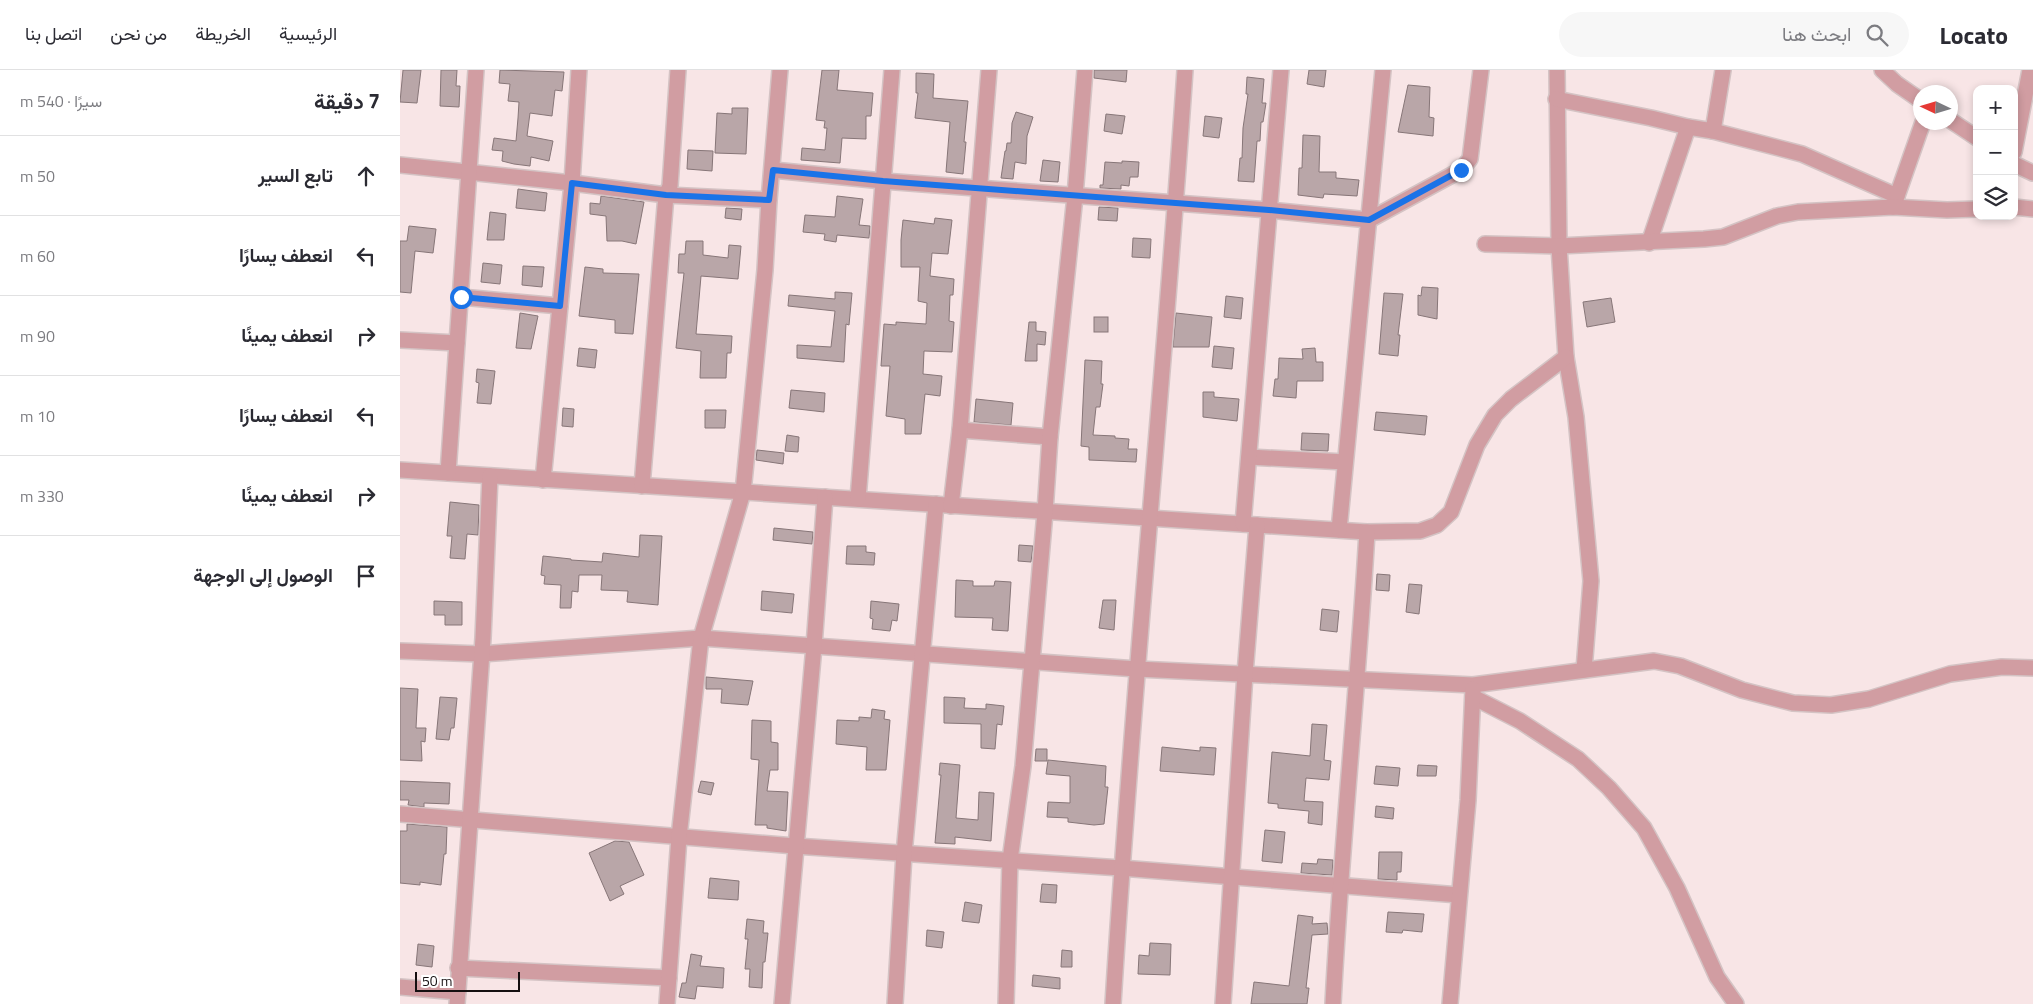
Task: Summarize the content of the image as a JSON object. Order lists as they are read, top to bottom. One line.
{"scale_bar":"50 m","north":"left","page":{"header":"Locato","search":"ابحث هنا","nav":["الرئيسية","الخريطة","من نحن","اتصل بنا"],"heading":["7 دقيقة","سيرًا · 540 m"],"map_buttons":["+","−"],"list":[["تابع السير","50 m"],["انعطف يسارًا","60 m"],["انعطف يمينًا","90 m"],["انعطف يسارًا","10 m"],["انعطف يمينًا","330 m"],"الوصول إلى الوجهة"],"scale":"50 m"}}
